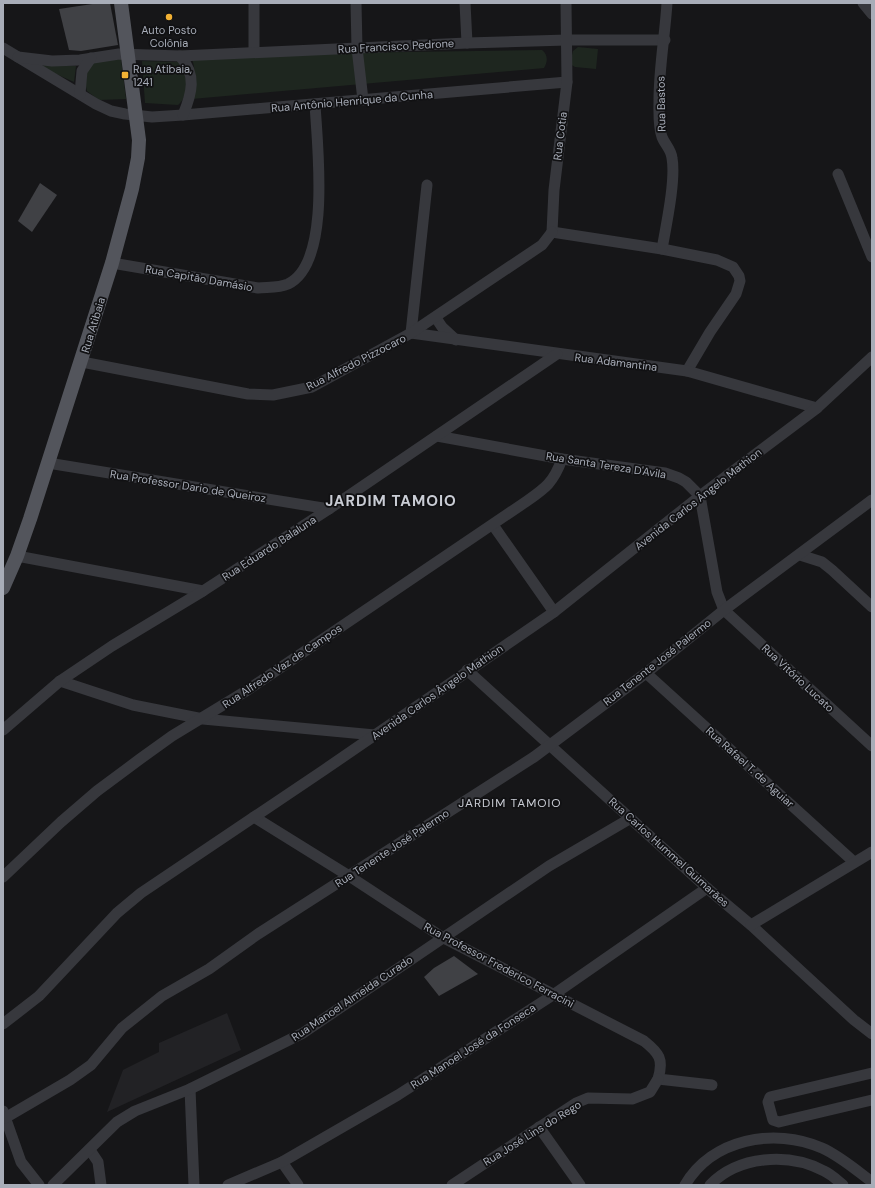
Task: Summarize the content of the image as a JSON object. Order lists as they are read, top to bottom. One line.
{"streets":{"main road":["Rua Atibaia"],"street":["Rua Francisco Pedrone","Rua Antônio Henrique da Cunha","Rua Bastos","Rua Cotia","Rua Capitão Damásio","Rua Alfredo Pizzocaro","Rua Adamantina","Rua Santa Tereza D'Avila","Rua Professor Dario de Queiroz","Avenida Carlos Ângelo Mathion","Rua Eduardo Balaluna","Rua Tenente José Palermo","Rua Alfredo Vaz de Campos","Rua Vitório Lucato","Rua Rafael T. de Aguiar","Rua Carlos Hummel Guimarães","Rua Professor Frederico Ferracini","Rua Manoel Almeida Curado","Rua Manoel José da Fonseca","Rua José Lins do Rego"]},"crossings":[["Rua Francisco Pedrone","Rua Antônio Henrique da Cunha"],["Rua Francisco Pedrone","Rua Bastos"],["Rua Francisco Pedrone","Rua Cotia"],["Rua Francisco Pedrone","Rua Atibaia"],["Rua Antônio Henrique da Cunha","Rua Cotia"],["Rua Antônio Henrique da Cunha","Rua Capitão Damásio"],["Rua Antônio Henrique da Cunha","Rua Atibaia"],["Rua Cotia","Rua Alfredo Pizzocaro"],["Rua Capitão Damásio","Rua Atibaia"],["Rua Atibaia","Rua Alfredo Pizzocaro"],["Rua Atibaia","Rua Professor Dario de Queiroz"],["Rua Alfredo Pizzocaro","Rua Adamantina"],["Rua Adamantina","Avenida Carlos Ângelo Mathion"],["Rua Adamantina","Rua Eduardo Balaluna"],["Rua Santa Tereza D'Avila","Avenida Carlos Ângelo Mathion"],["Rua Santa Tereza D'Avila","Rua Eduardo Balaluna"],["Rua Santa Tereza D'Avila","Rua Alfredo Vaz de Campos"],["Rua Professor Dario de Queiroz","Rua Eduardo Balaluna"],["Avenida Carlos Ângelo Mathion","Rua Carlos Hummel Guimarães"],["Avenida Carlos Ângelo Mathion","Rua Professor Frederico Ferracini"],["Rua Tenente José Palermo","Rua Vitório Lucato"],["Rua Tenente José Palermo","Rua Rafael T. de Aguiar"],["Rua Tenente José Palermo","Rua Carlos Hummel Guimarães"],["Rua Tenente José Palermo","Rua Professor Frederico Ferracini"],["Rua Carlos Hummel Guimarães","Rua Manoel Almeida Curado"],["Rua Carlos Hummel Guimarães","Rua Manoel José da Fonseca"],["Rua Professor Frederico Ferracini","Rua Manoel Almeida Curado"],["Rua Professor Frederico Ferracini","Rua Manoel José da Fonseca"],["Rua Professor Frederico Ferracini","Rua José Lins do Rego"]],"districts":["JARDIM TAMOIO","JARDIM TAMOIO"],"places":{"other":["Auto Posto Colônia"],"transit":["Rua Atibaia, 1241"]}}
